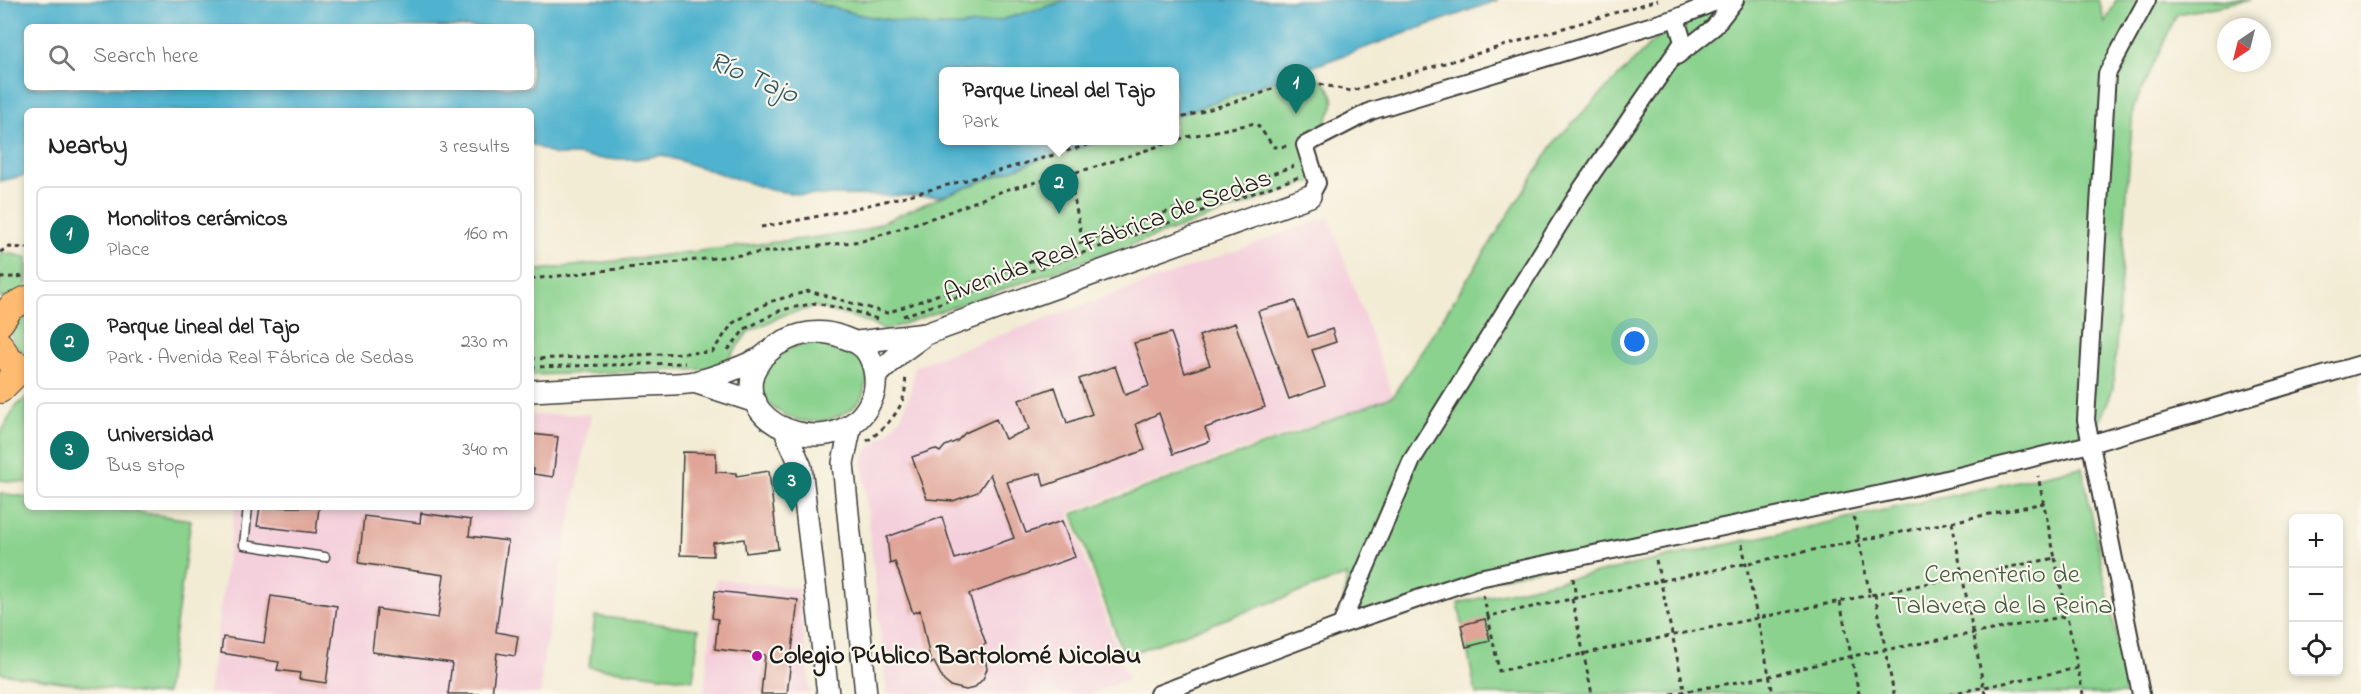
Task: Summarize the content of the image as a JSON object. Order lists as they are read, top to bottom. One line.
{"streets":{"street":["Avenida Real Fábrica de Sedas"]},"water":["Río Tajo"],"parks":["Cementerio de Talavera de la Reina"],"places":["Colegio Público Bartolomé Nicolau"],"north":"bottom left","page":{"search":"Search here","pins":["1","2","3"],"popup":["Parque Lineal del Tajo","Park"],"heading":["Nearby","3 results"],"list":[{"mark":"1","name":"Monolitos cerámicos","note":"Place","value":"160 m"},{"mark":"2","name":"Parque Lineal del Tajo","note":"Park · Avenida Real Fábrica de Sedas","value":"230 m"},{"mark":"3","name":"Universidad","note":"Bus stop","value":"340 m"}],"map_buttons":["+","−"]}}
